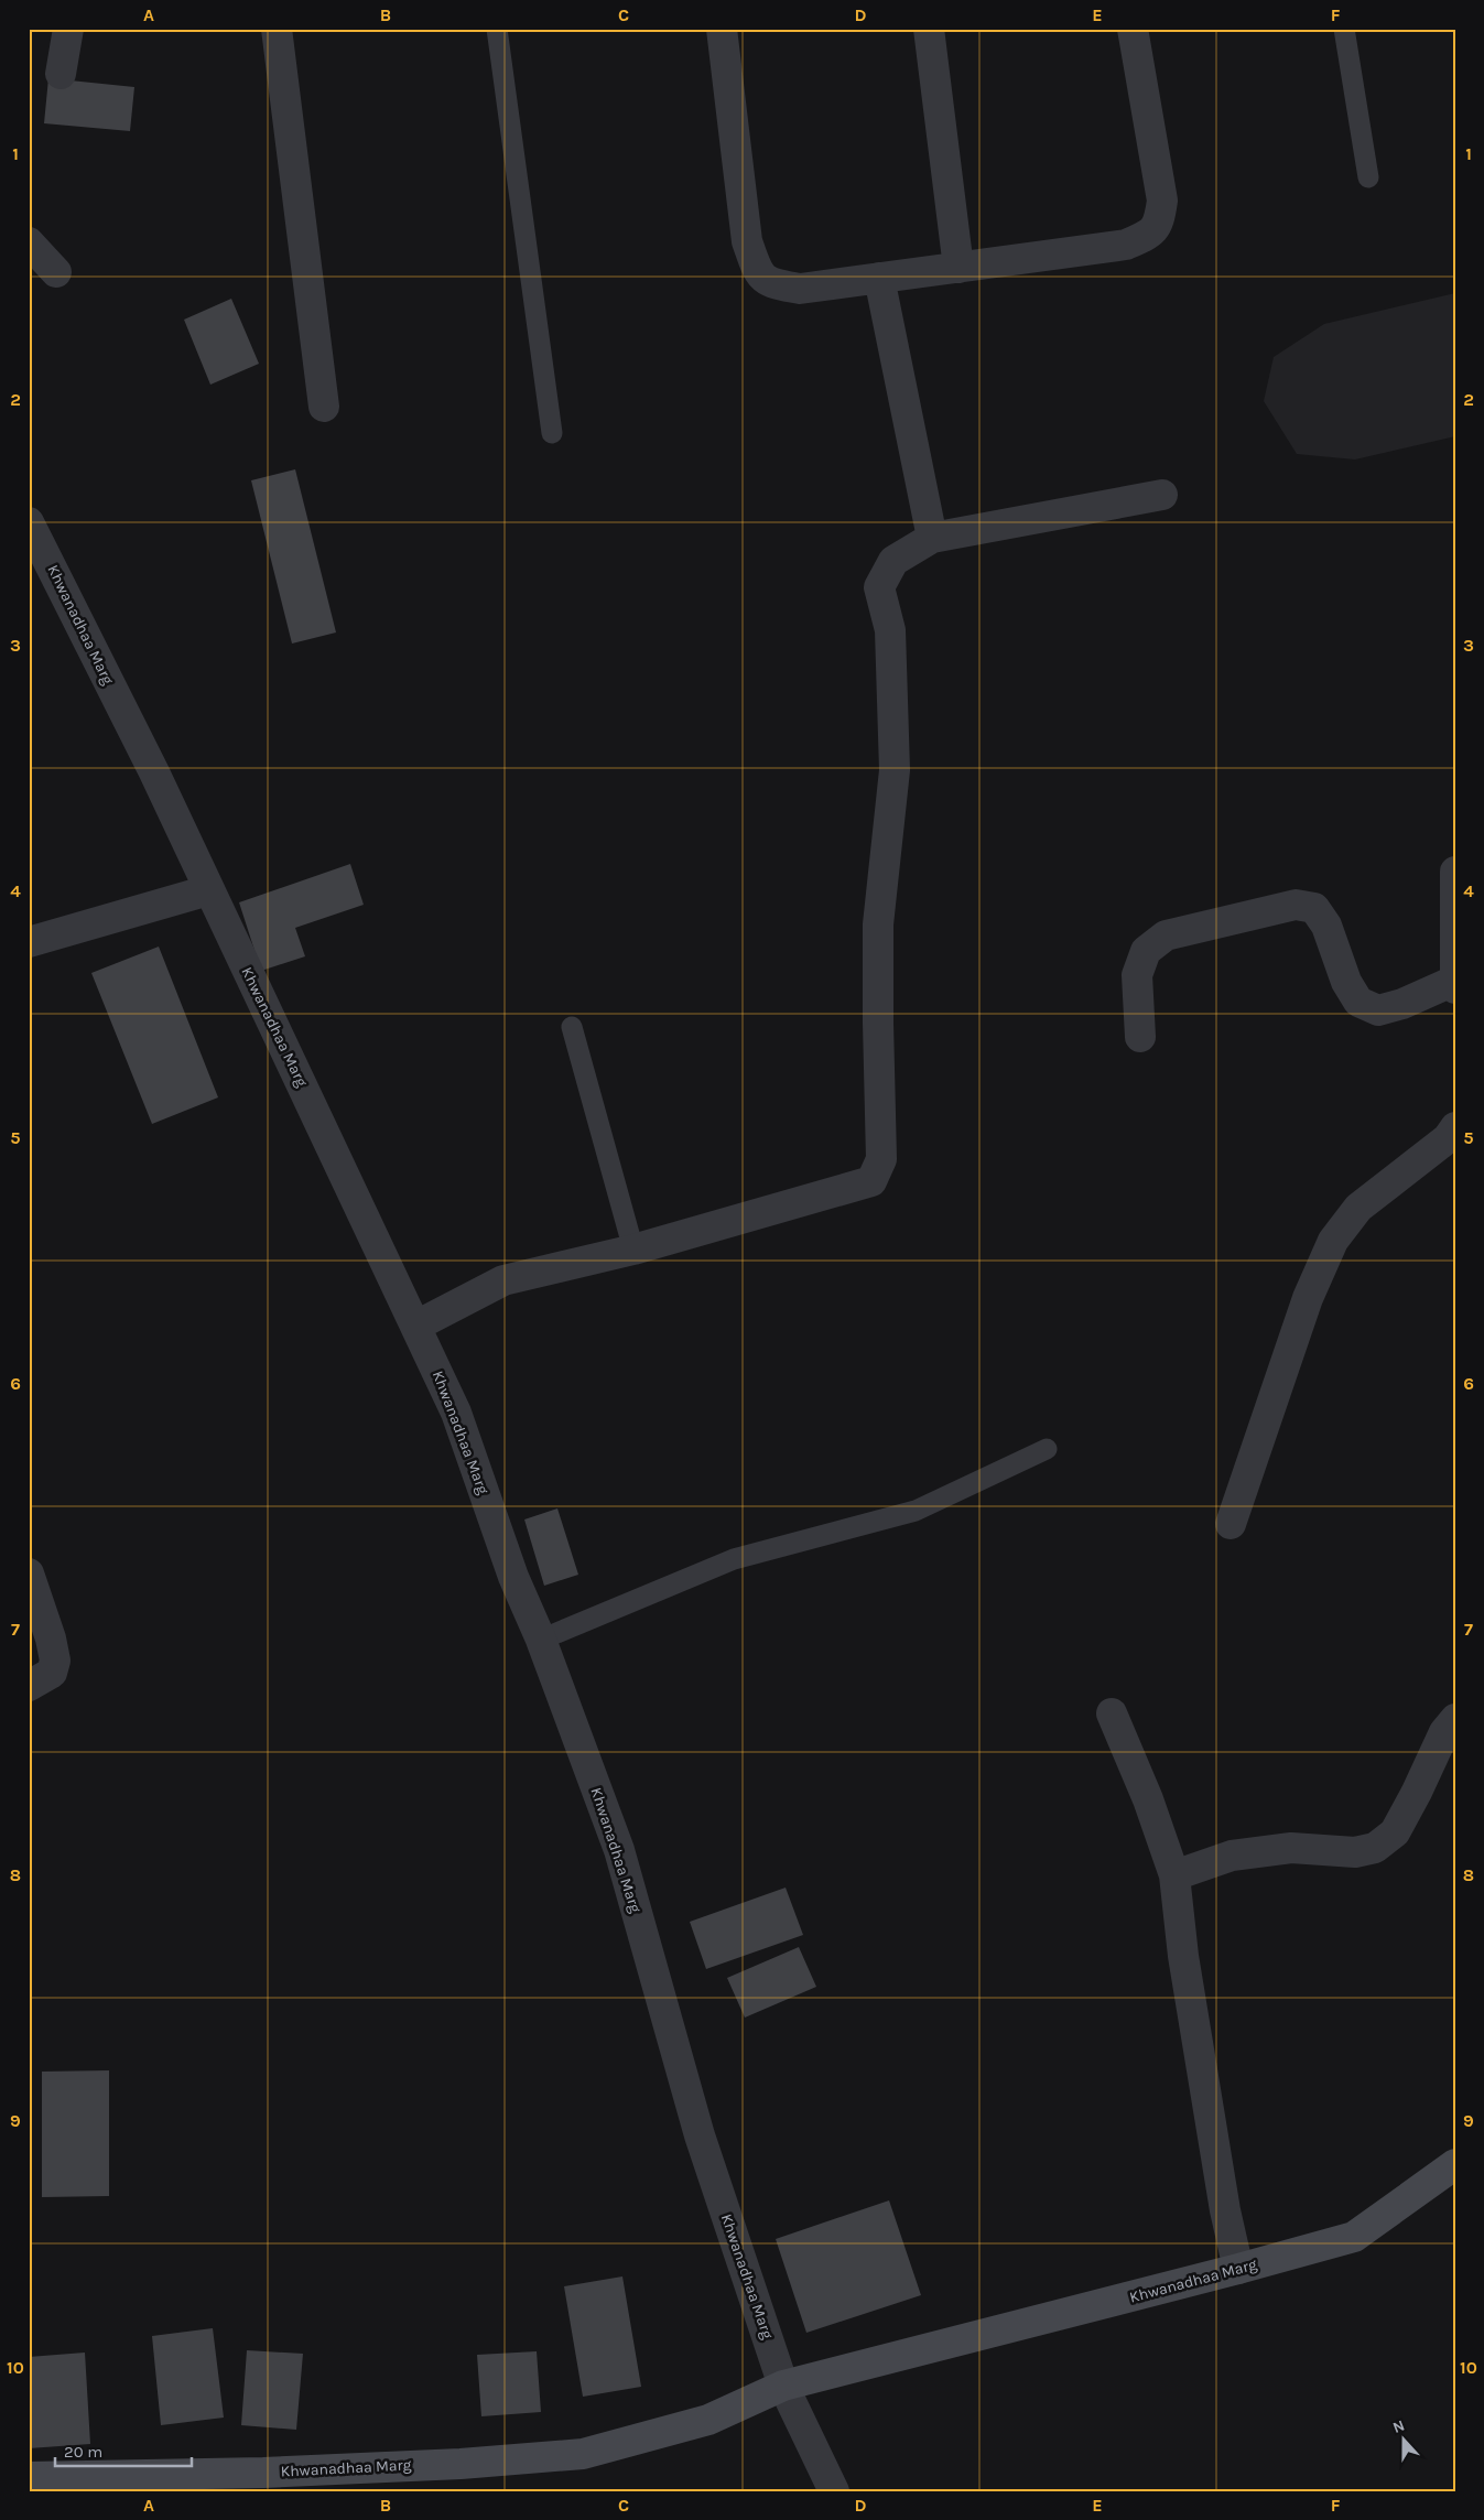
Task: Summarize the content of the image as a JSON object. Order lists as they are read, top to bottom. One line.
{"streets":{"street":["Khwanadhaa Marg"]},"scale_bar":"20 m","north":"top","grid":{"columns":["A","B","C","D","E","F"],"rows":["1","2","3","4","5","6","7","8","9","10"]}}
